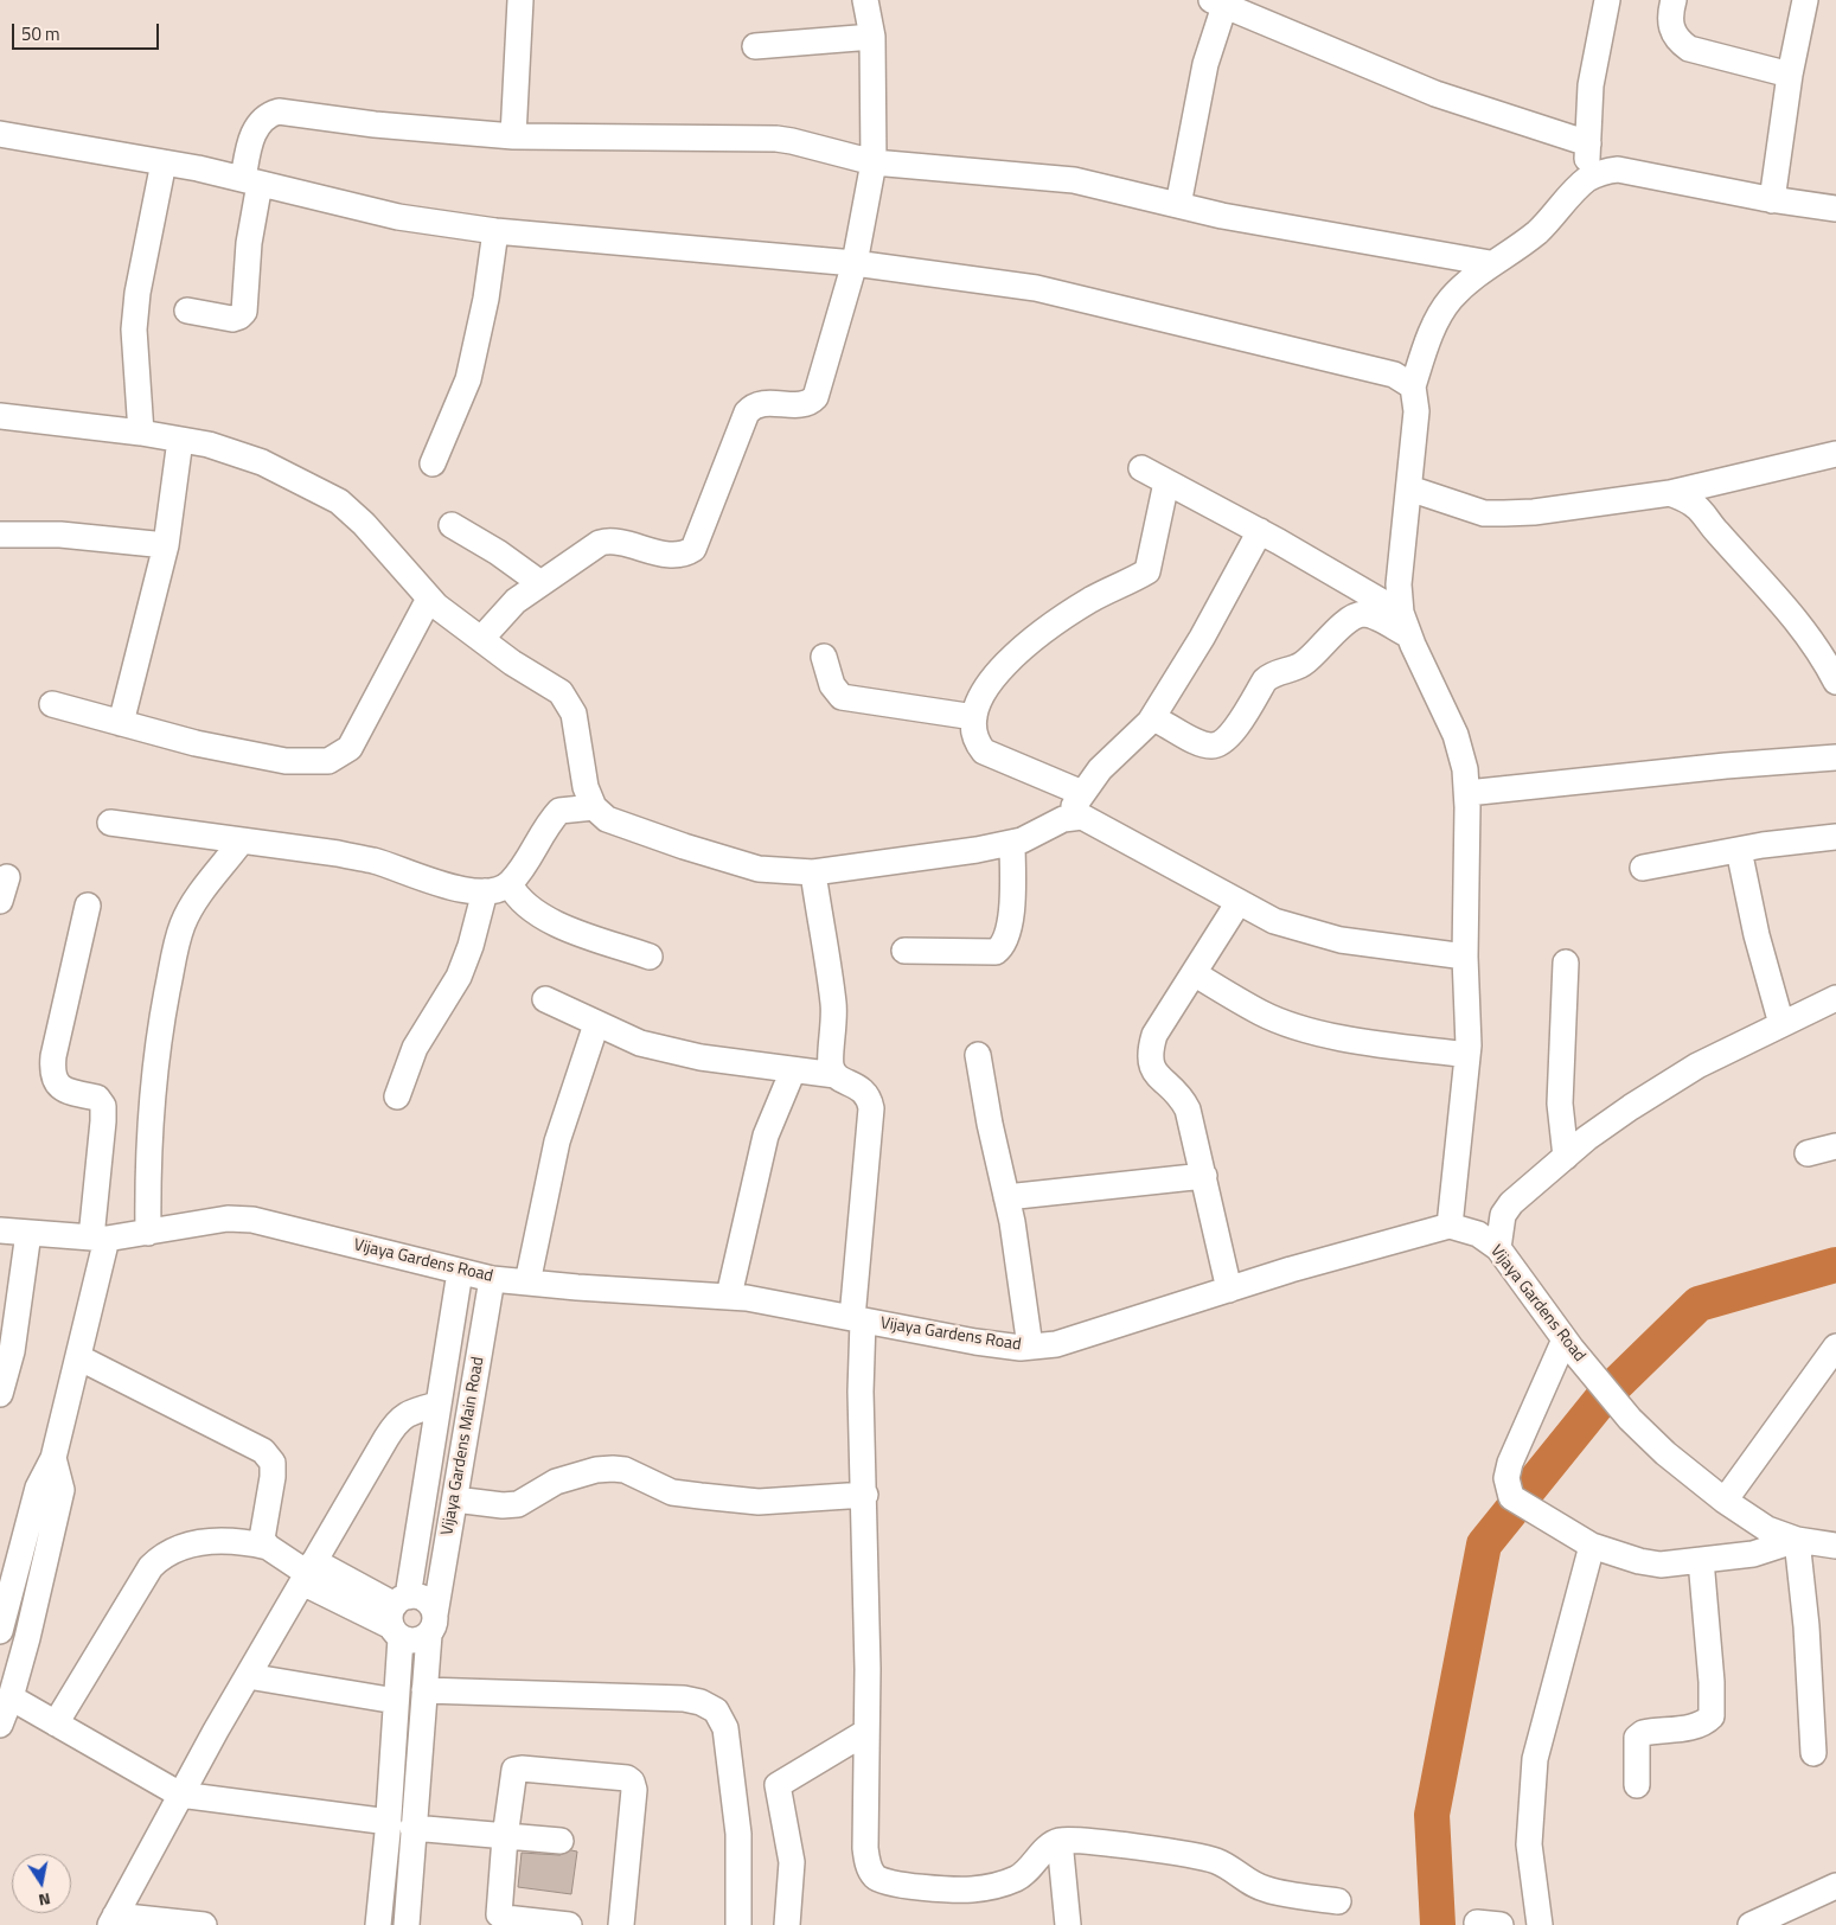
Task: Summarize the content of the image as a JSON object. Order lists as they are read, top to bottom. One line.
{"streets":{"street":["Vijaya Gardens Road","Vijaya Gardens Main Road"]},"crossings":[["Vijaya Gardens Road","Vijaya Gardens Main Road"]],"scale_bar":"50 m","north":"bottom"}
